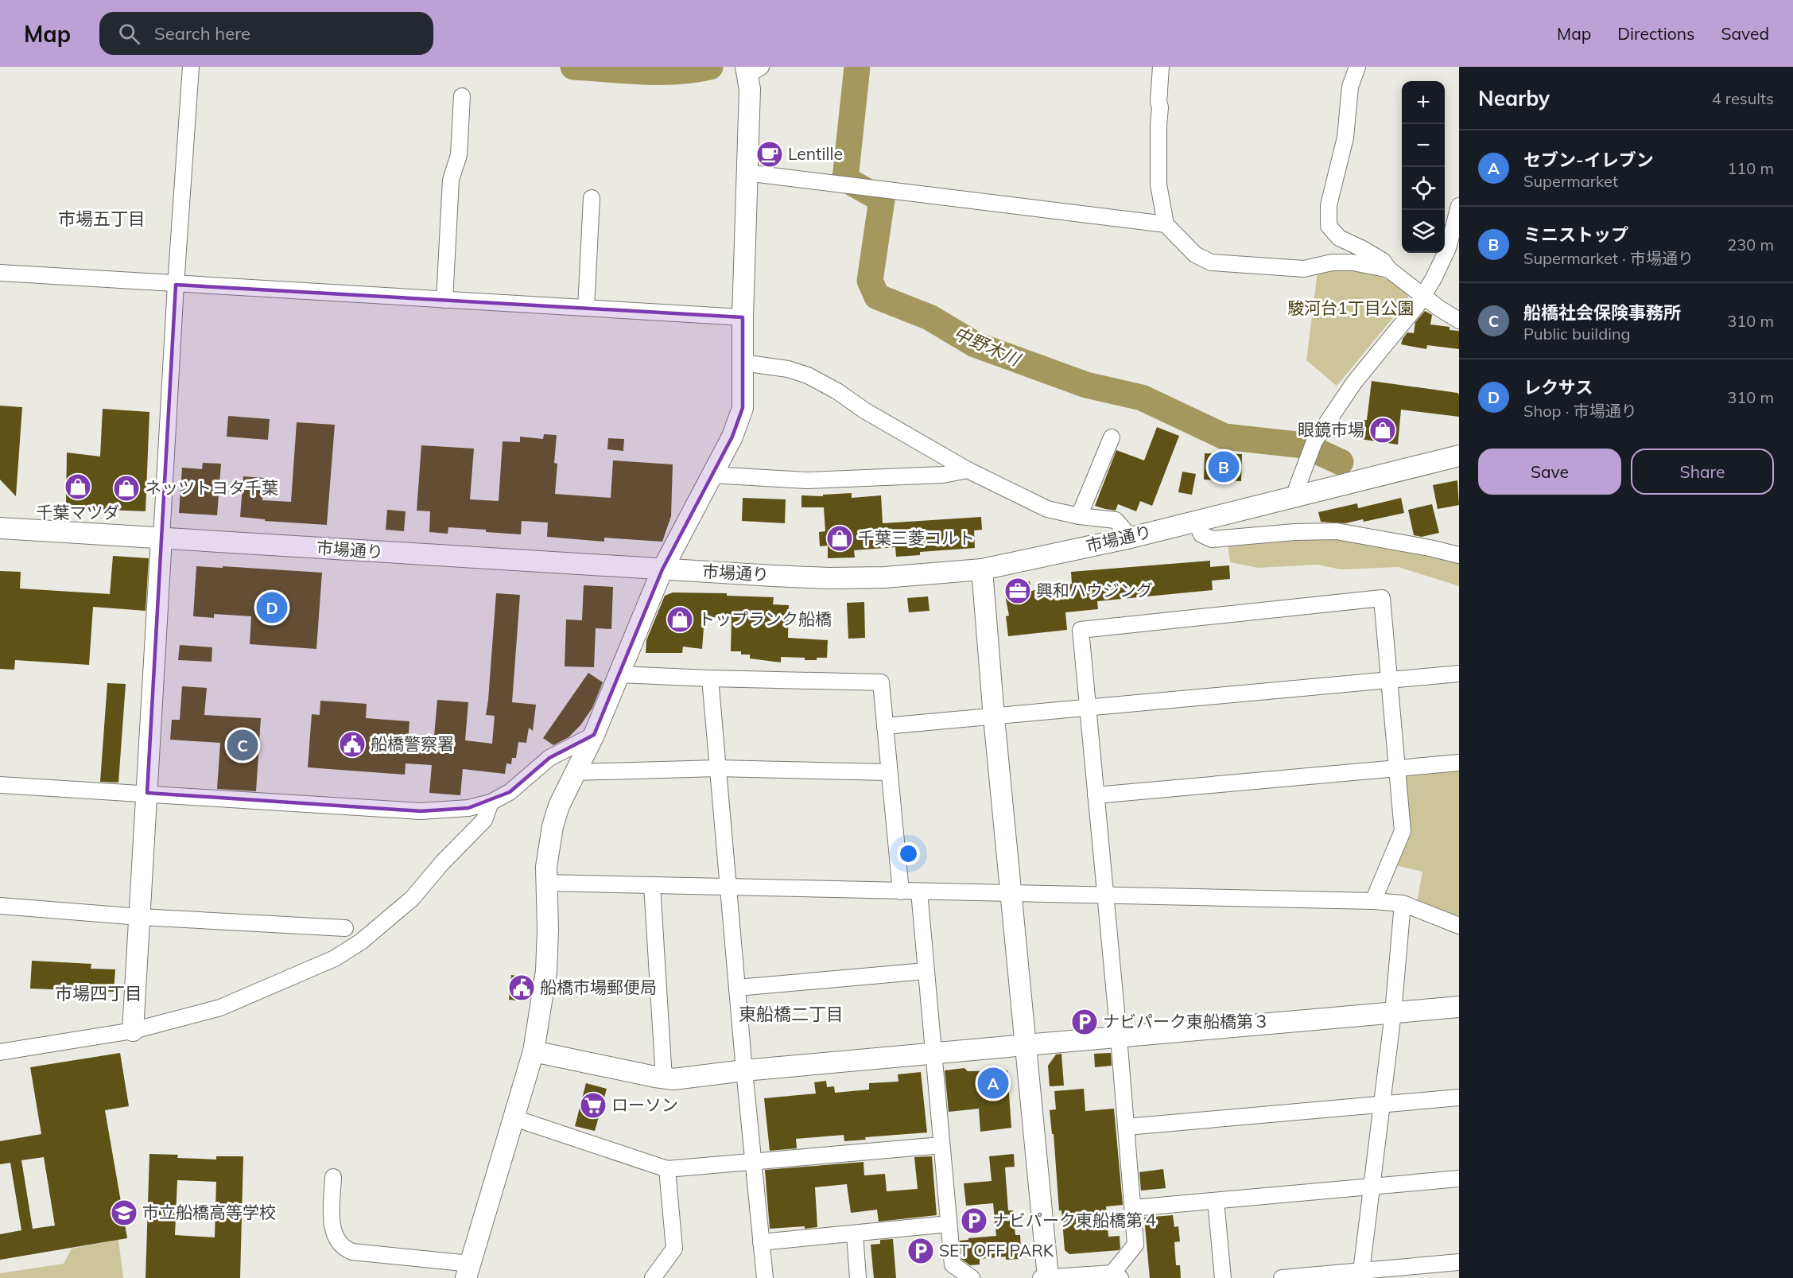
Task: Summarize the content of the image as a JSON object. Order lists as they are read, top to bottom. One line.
{"streets":{"street":["市場通り"]},"districts":["市場五丁目","市場四丁目","東船橋二丁目"],"water":["中野木川"],"parks":["駿河台1丁目公園"],"places":{"cafe":["Lentille"],"shop":["眼鏡市場","千葉マツダ","ネッツトヨタ千葉","千葉三菱コルト","トップランク船橋"],"office":["興和ハウジング"],"public building":["船橋警察署","船橋市場郵便局"],"parking":["ナビパーク東船橋第３","ナビパーク東船橋第４","SET OFF PARK"],"supermarket":["ローソン"],"school or university":["市立船橋高等学校"]},"page":{"header":"Map","search":"Search here","nav":["Map","Directions","Saved"],"heading":["Nearby","4 results"],"map_buttons":["+","−"],"list":[{"mark":"A","name":"セブン-イレブン","note":"Supermarket","value":"110 m"},{"mark":"B","name":"ミニストップ","note":"Supermarket · 市場通り","value":"230 m"},{"mark":"C","name":"船橋社会保険事務所","note":"Public building","value":"310 m"},{"mark":"D","name":"レクサス","note":"Shop · 市場通り","value":"310 m"}],"buttons":["Save","Share"],"pins":["B","D","C","A"]}}
